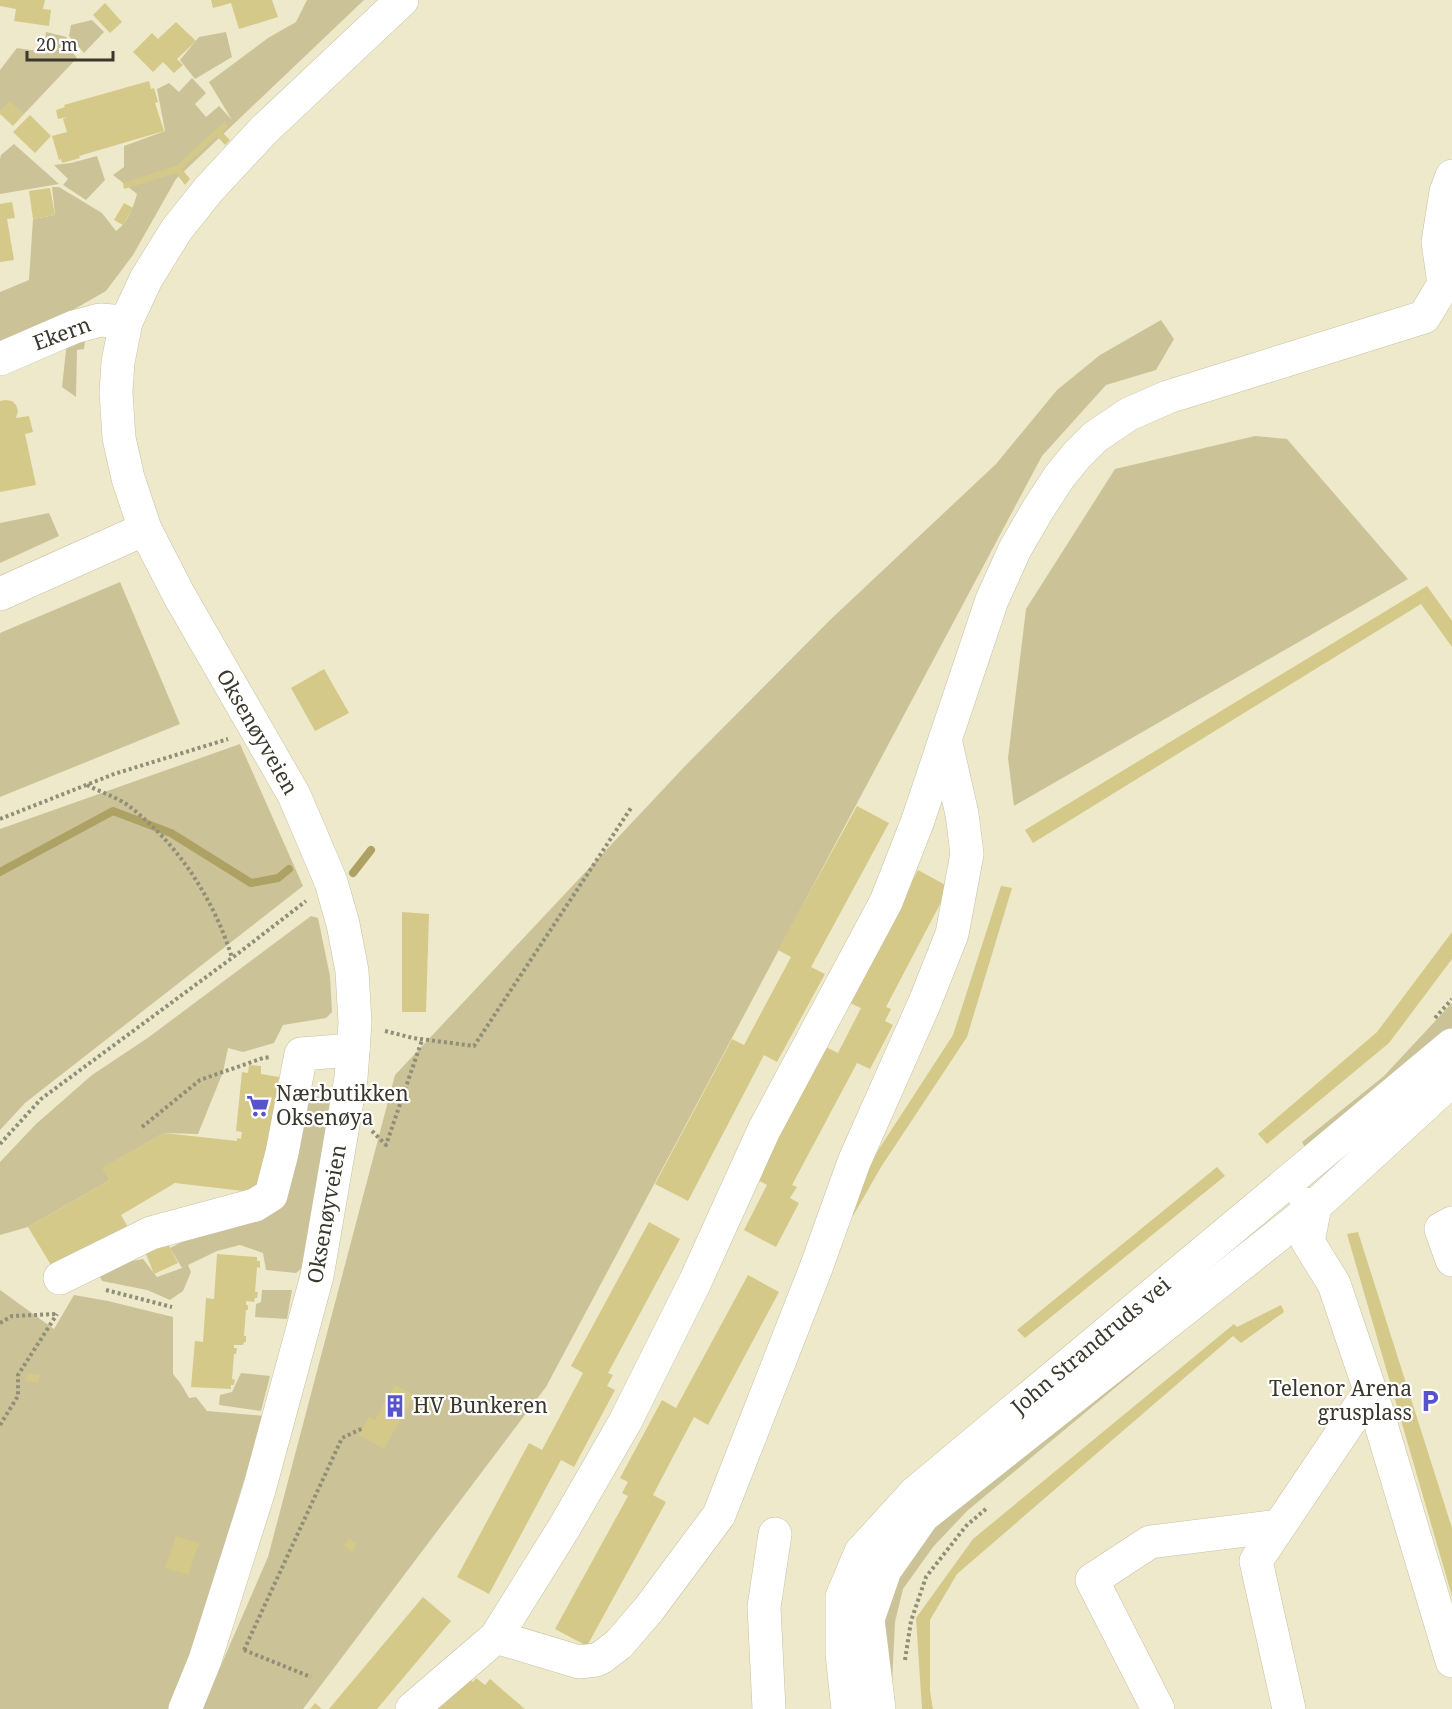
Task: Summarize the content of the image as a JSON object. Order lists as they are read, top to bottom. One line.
{"streets":{"street":["Ekern","Oksenøyveien","John Strandruds vei"]},"crossings":[["Ekern","Oksenøyveien"]],"places":{"supermarket":["Nærbutikken Oksenøya"],"parking":["Telenor Arena grusplass"],"building":["HV Bunkeren"]},"scale_bar":"20 m"}
